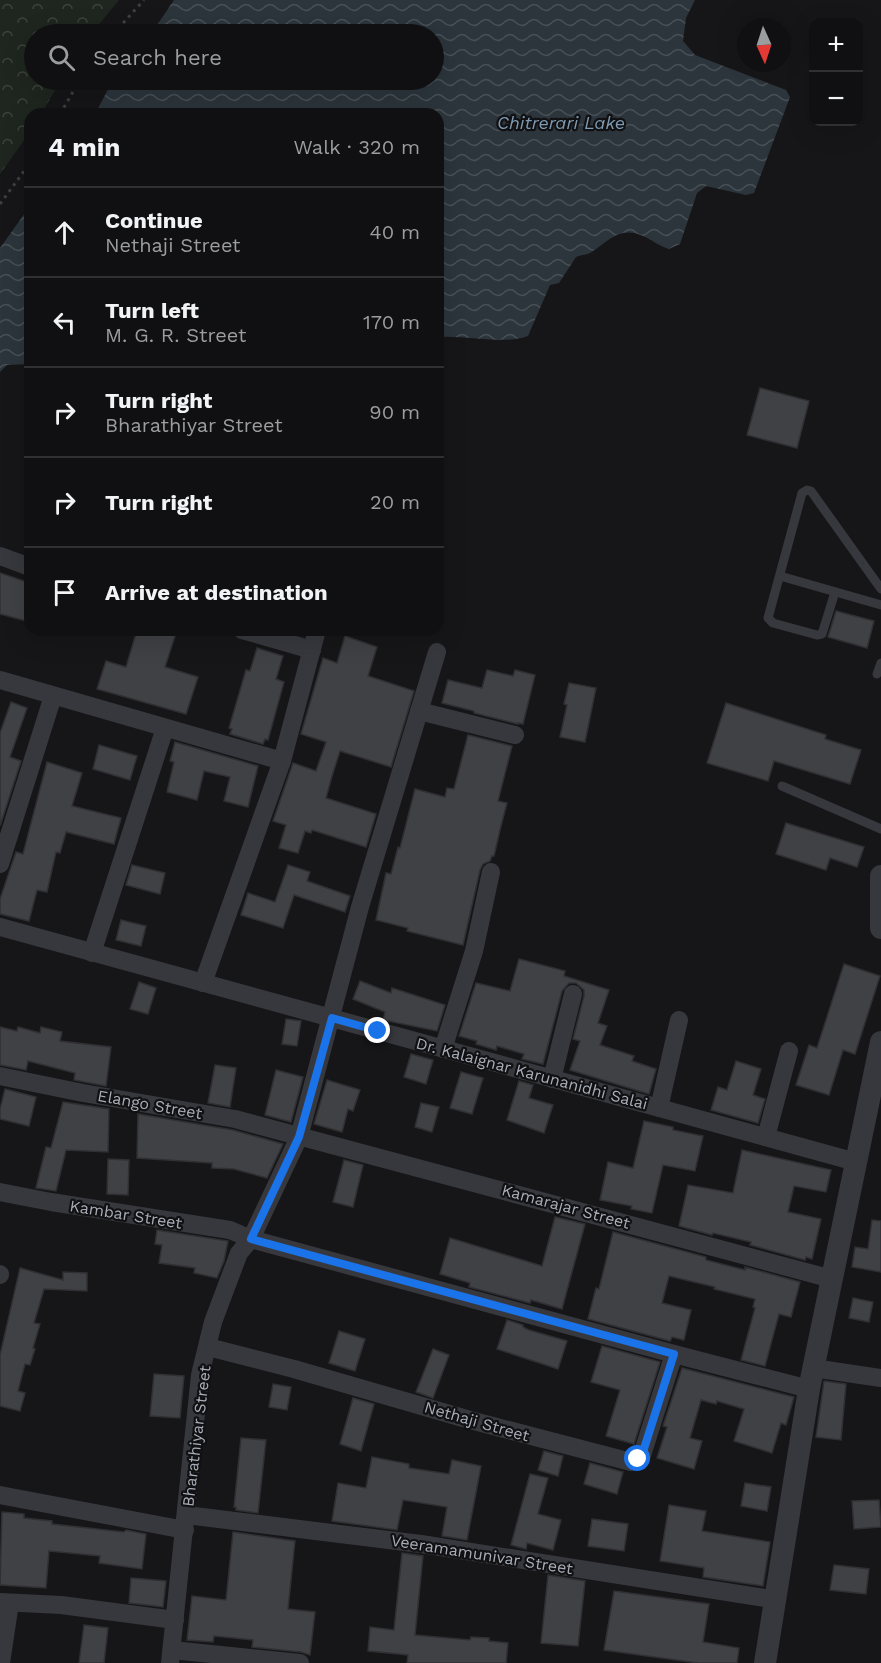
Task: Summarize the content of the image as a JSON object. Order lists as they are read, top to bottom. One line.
{"streets":{"street":["Dr. Kalaignar Karunanidhi Salai","Elango Street","Kamarajar Street","Kambar Street","Nethaji Street","Bharathiyar Street","Veeramamunivar Street"]},"crossings":[["Dr. Kalaignar Karunanidhi Salai","Bharathiyar Street"],["Elango Street","Kamarajar Street"],["Elango Street","Bharathiyar Street"],["Kamarajar Street","Bharathiyar Street"],["Kambar Street","Nethaji Street"],["Kambar Street","Bharathiyar Street"],["Nethaji Street","Bharathiyar Street"],["Bharathiyar Street","Veeramamunivar Street"]],"water":["Chitrerari Lake"],"north":"bottom","page":{"map_buttons":["+","−"],"search":"Search here","heading":["4 min","Walk · 320 m"],"list":[["Continue","Nethaji Street","40 m"],["Turn left","M. G. R. Street","170 m"],["Turn right","Bharathiyar Street","90 m"],["Turn right","20 m"],"Arrive at destination"]}}
